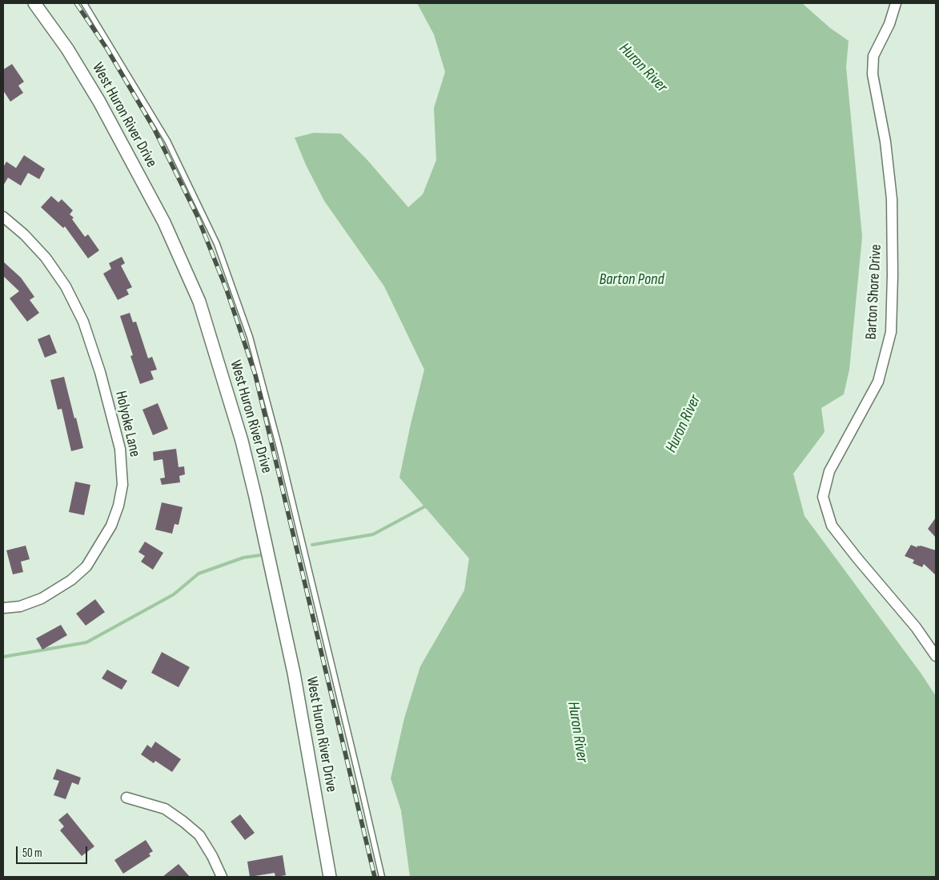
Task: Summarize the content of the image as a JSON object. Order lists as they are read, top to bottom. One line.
{"streets":{"street":["West Huron River Drive","Barton Shore Drive","Holyoke Lane"]},"water":["Huron River","Barton Pond"],"scale_bar":"50 m"}
